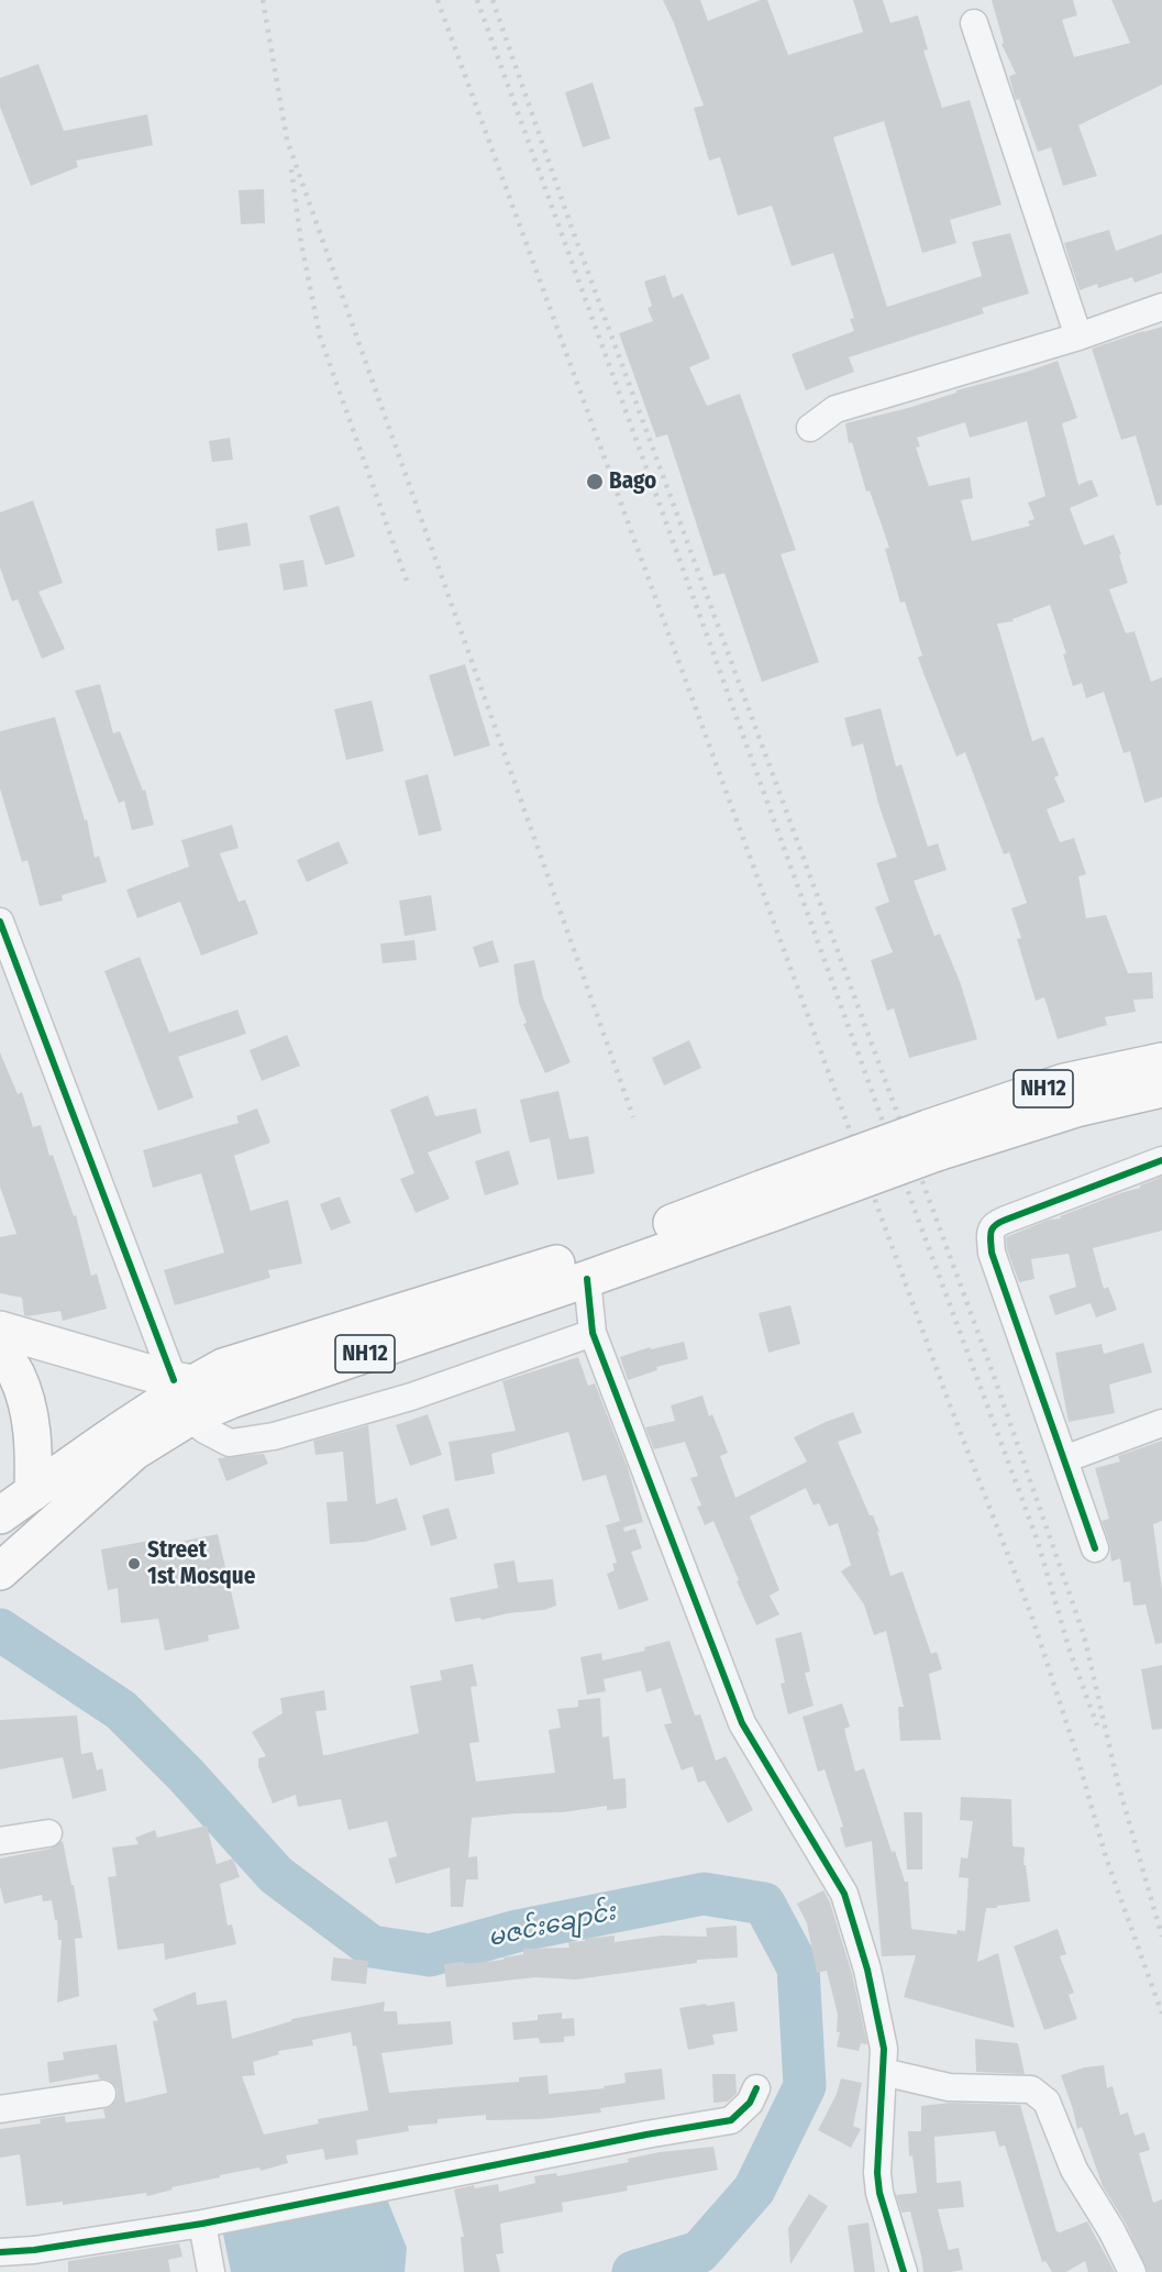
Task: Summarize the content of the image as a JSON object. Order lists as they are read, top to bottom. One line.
{"streets":{"main road":["NH12"]},"water":["မဇင်းချောင်း"],"places":["Bago","Street 1st Mosque"]}
